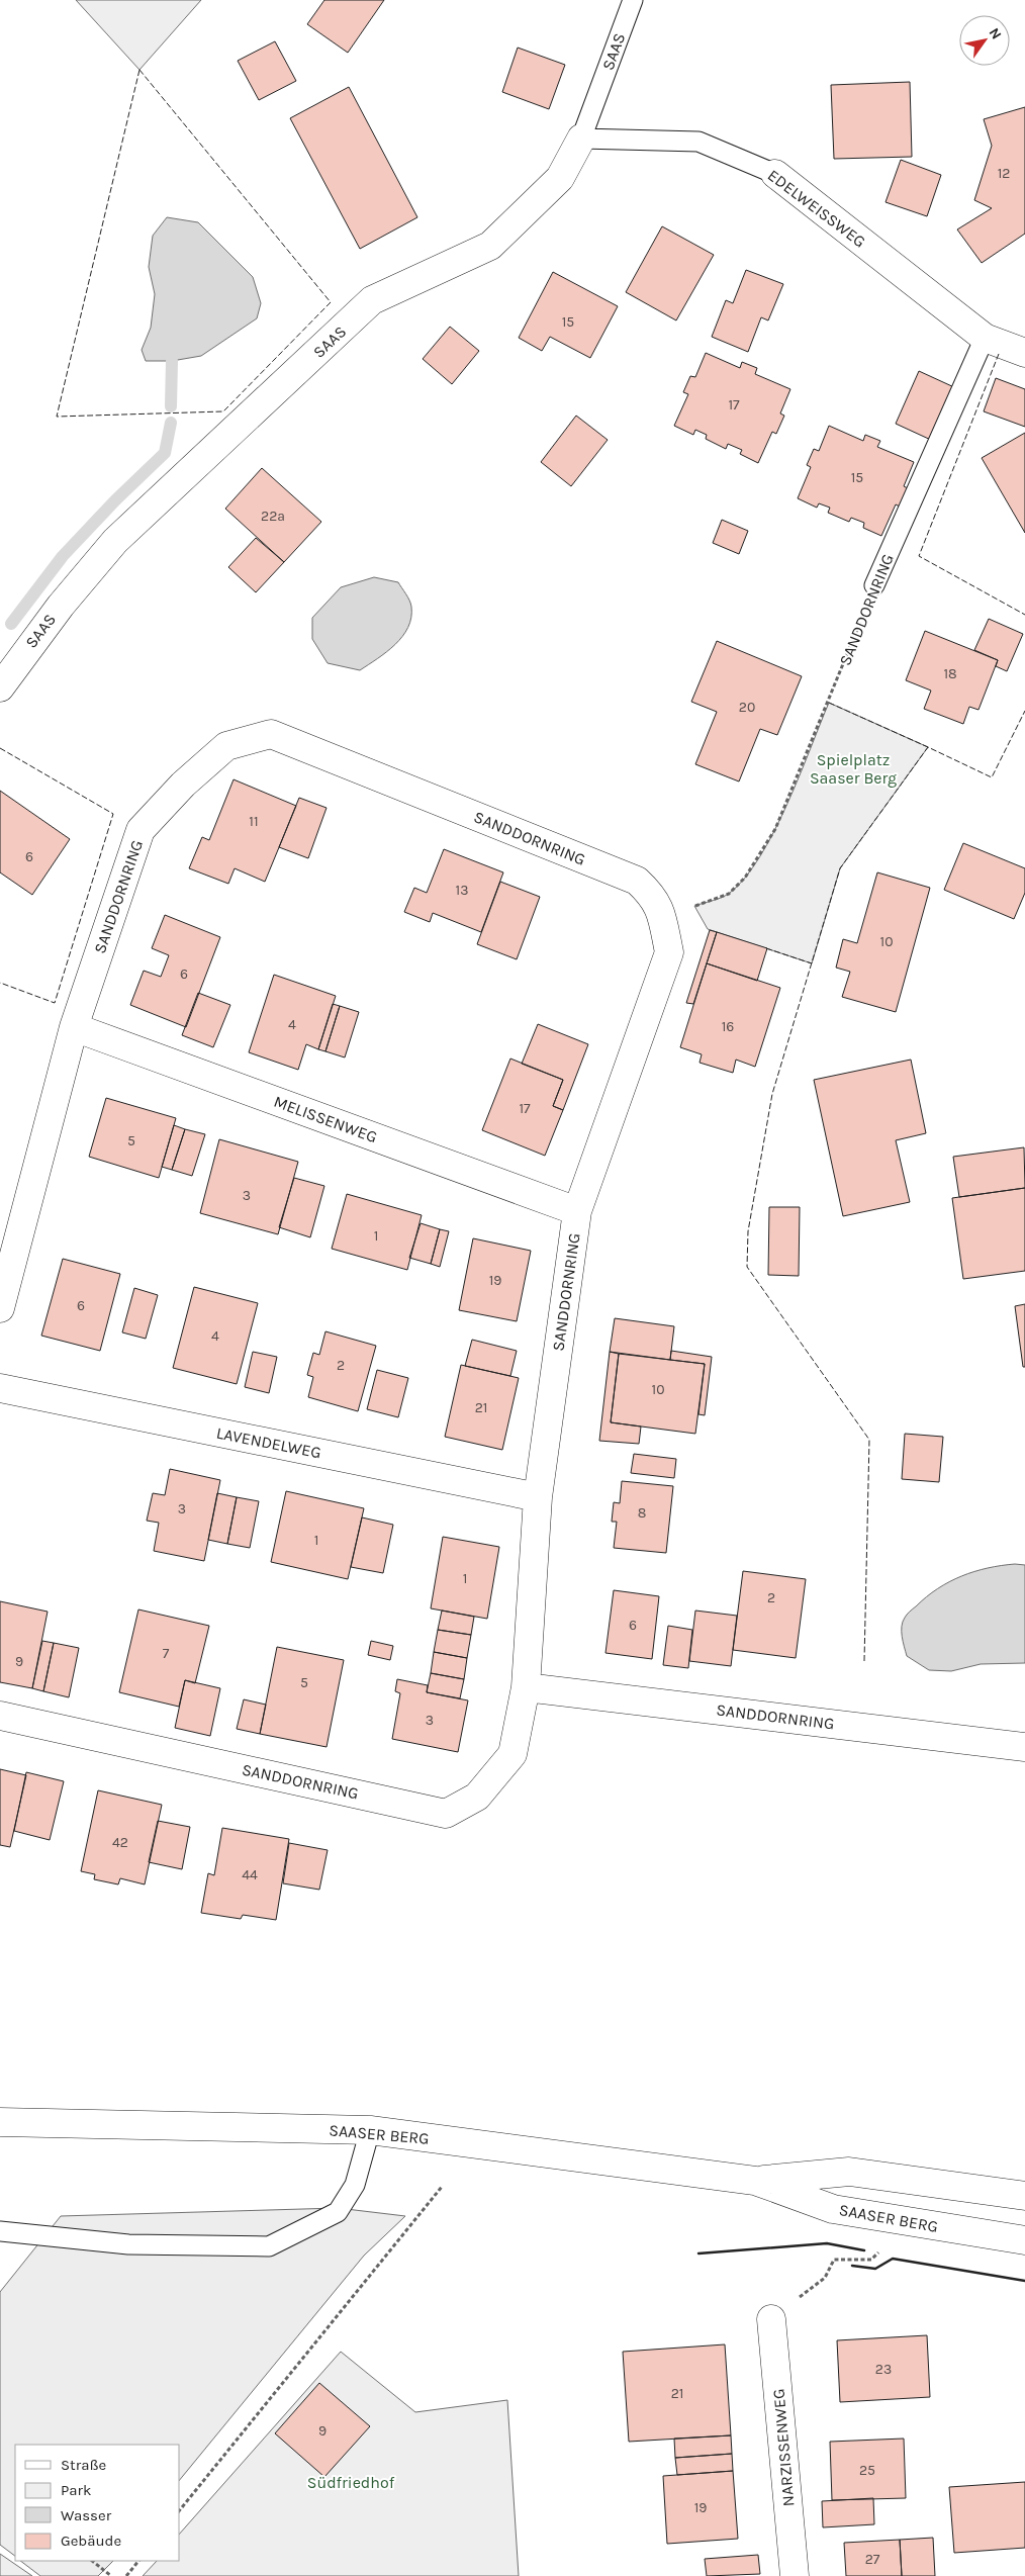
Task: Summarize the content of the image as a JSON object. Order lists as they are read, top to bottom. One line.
{"streets":{"street":["SAAS","EDELWEISSWEG","SANDDORNRING","MELISSENWEG","LAVENDELWEG","SAASER BERG","NARZISSENWEG"]},"crossings":[["SAAS","EDELWEISSWEG"],["EDELWEISSWEG","SANDDORNRING"],["SANDDORNRING","MELISSENWEG"],["SANDDORNRING","LAVENDELWEG"]],"parks":["Spielplatz Saaser Berg","Südfriedhof"],"house_numbers":["12","15","17","15","22a","18","20","11","6","13","10","6","4","16","17","5","3","1","19","6","4","2","10","21","3","8","1","1","2","6","7","9","5","3","42","44","23","21","9","25","19","27"],"legend":["Straße","Park","Wasser","Gebäude"],"north":"top right"}
